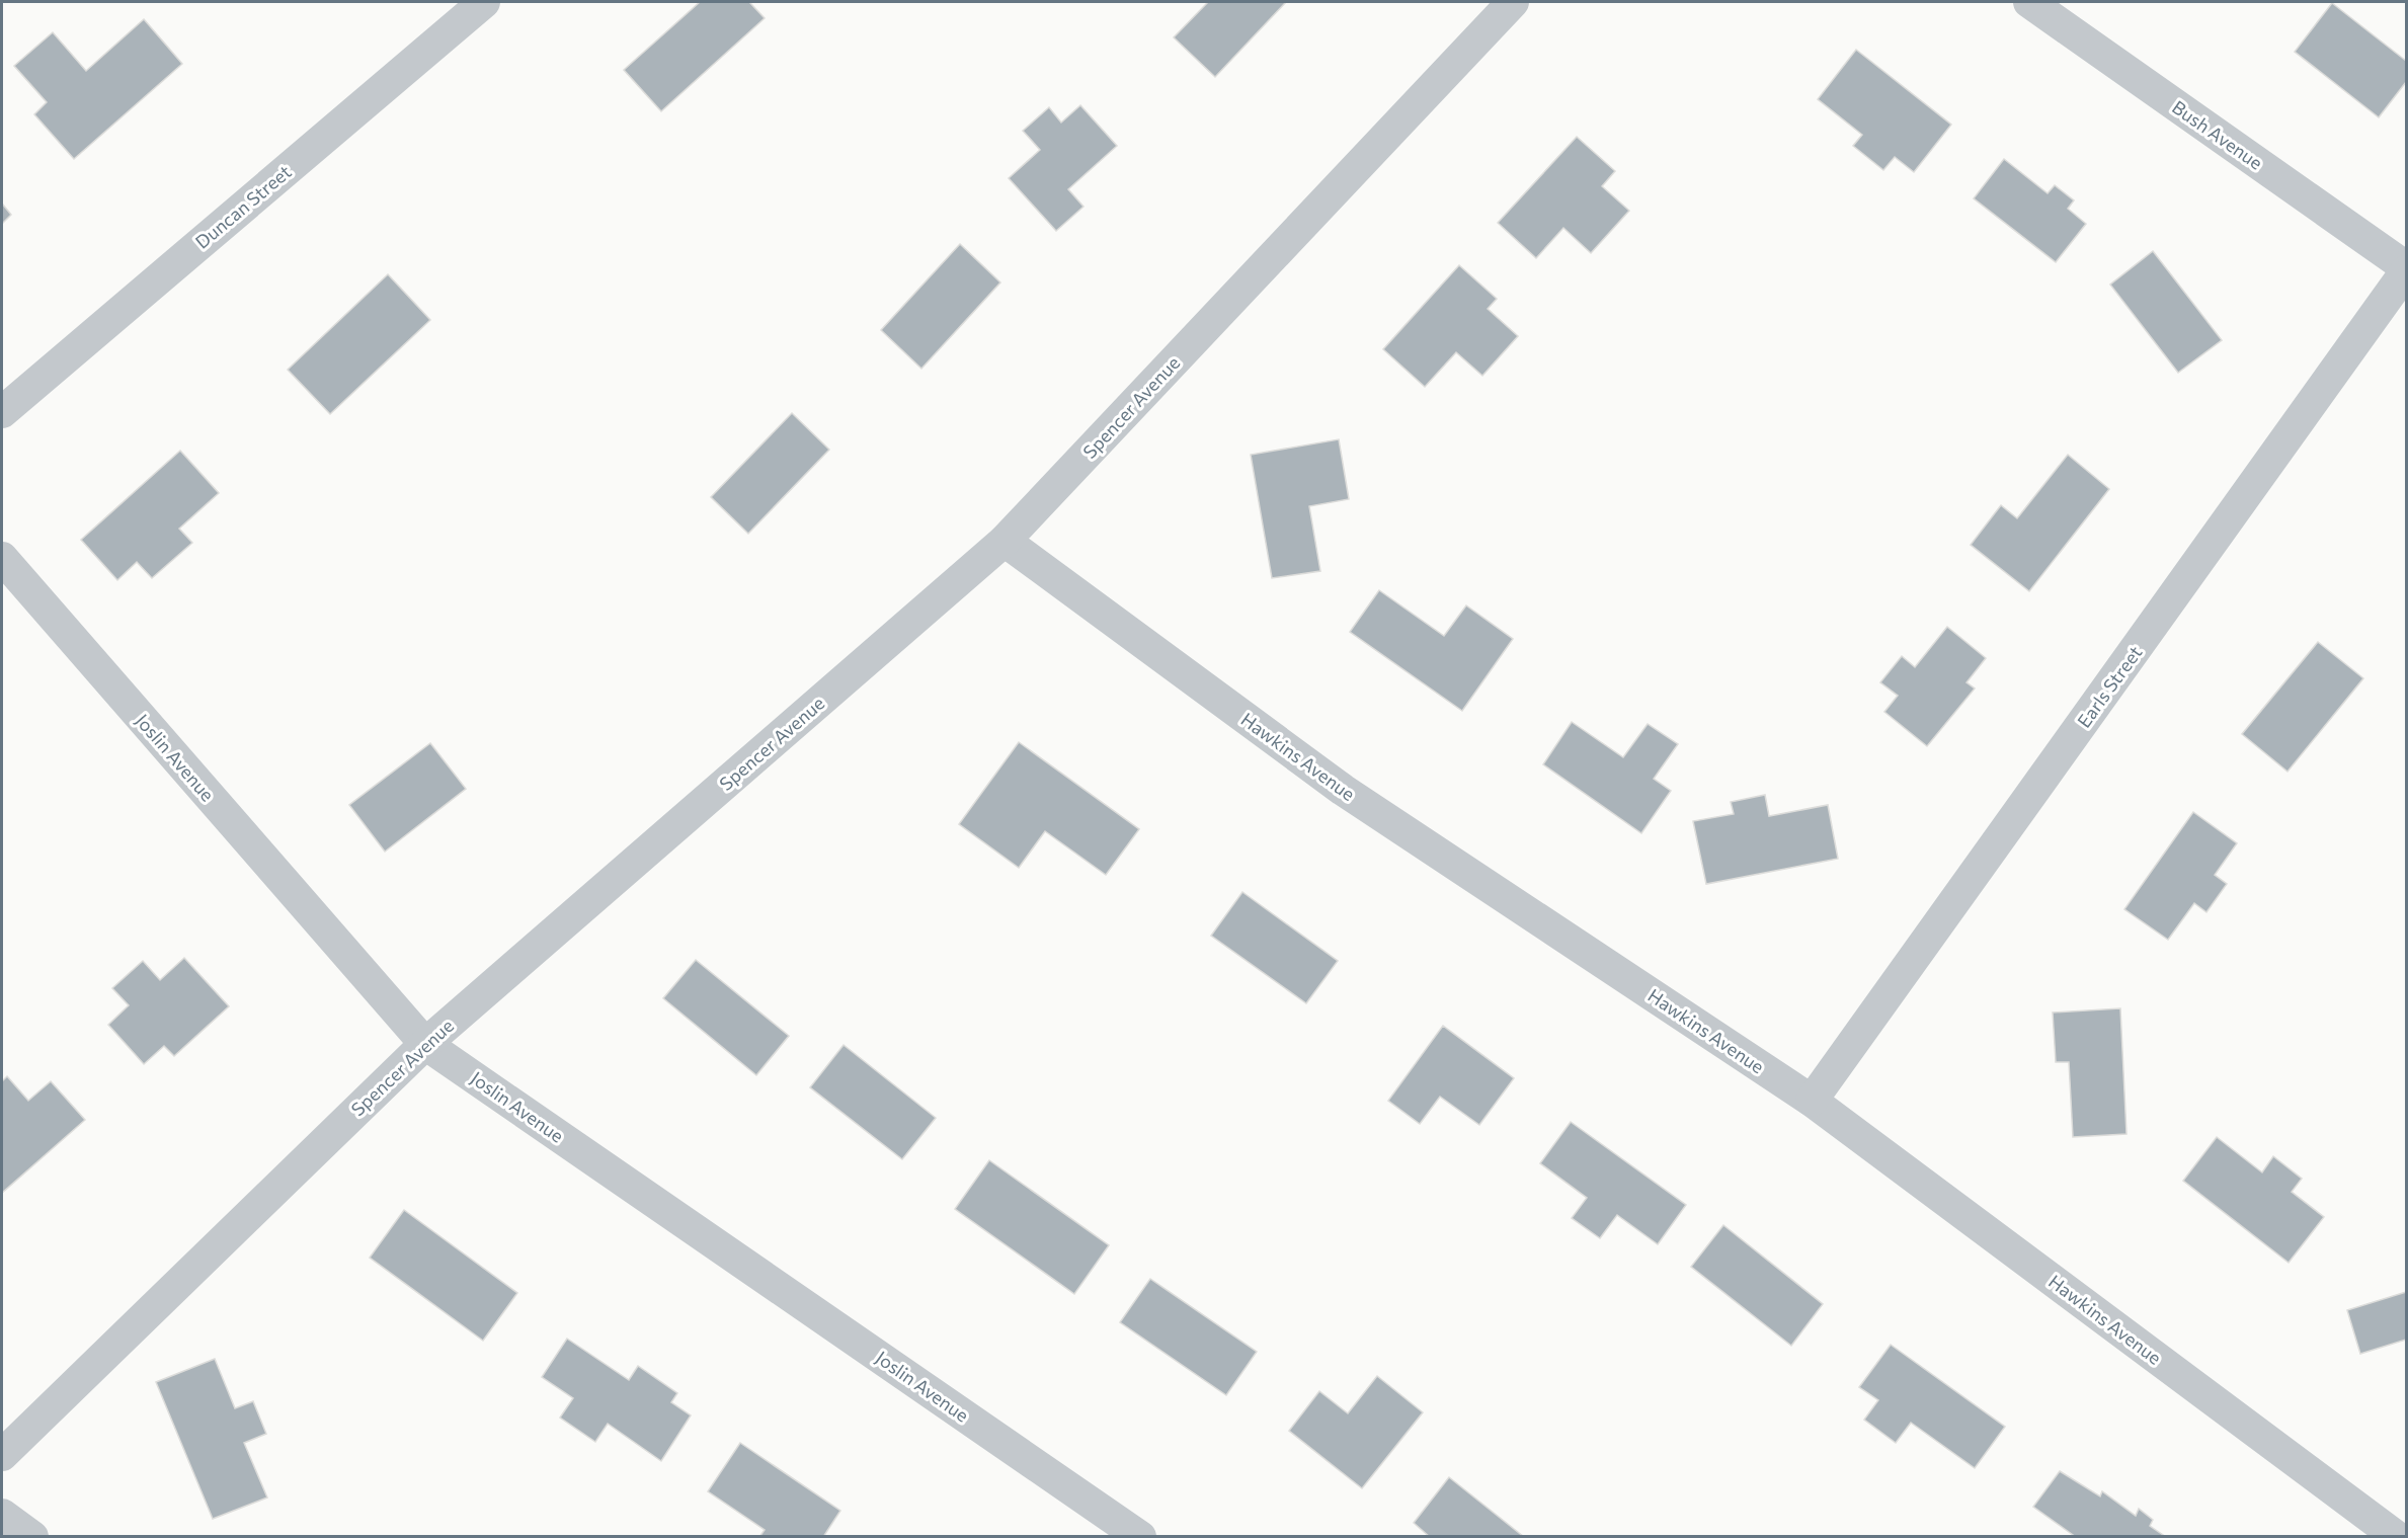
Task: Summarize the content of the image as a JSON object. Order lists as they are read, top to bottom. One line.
{"streets":{"street":["Bush Avenue","Duncan Street","Spencer Avenue","Earls Street","Hawkins Avenue","Joslin Avenue"]},"crossings":[["Bush Avenue","Earls Street"],["Spencer Avenue","Hawkins Avenue"],["Spencer Avenue","Joslin Avenue"],["Earls Street","Hawkins Avenue"]]}
